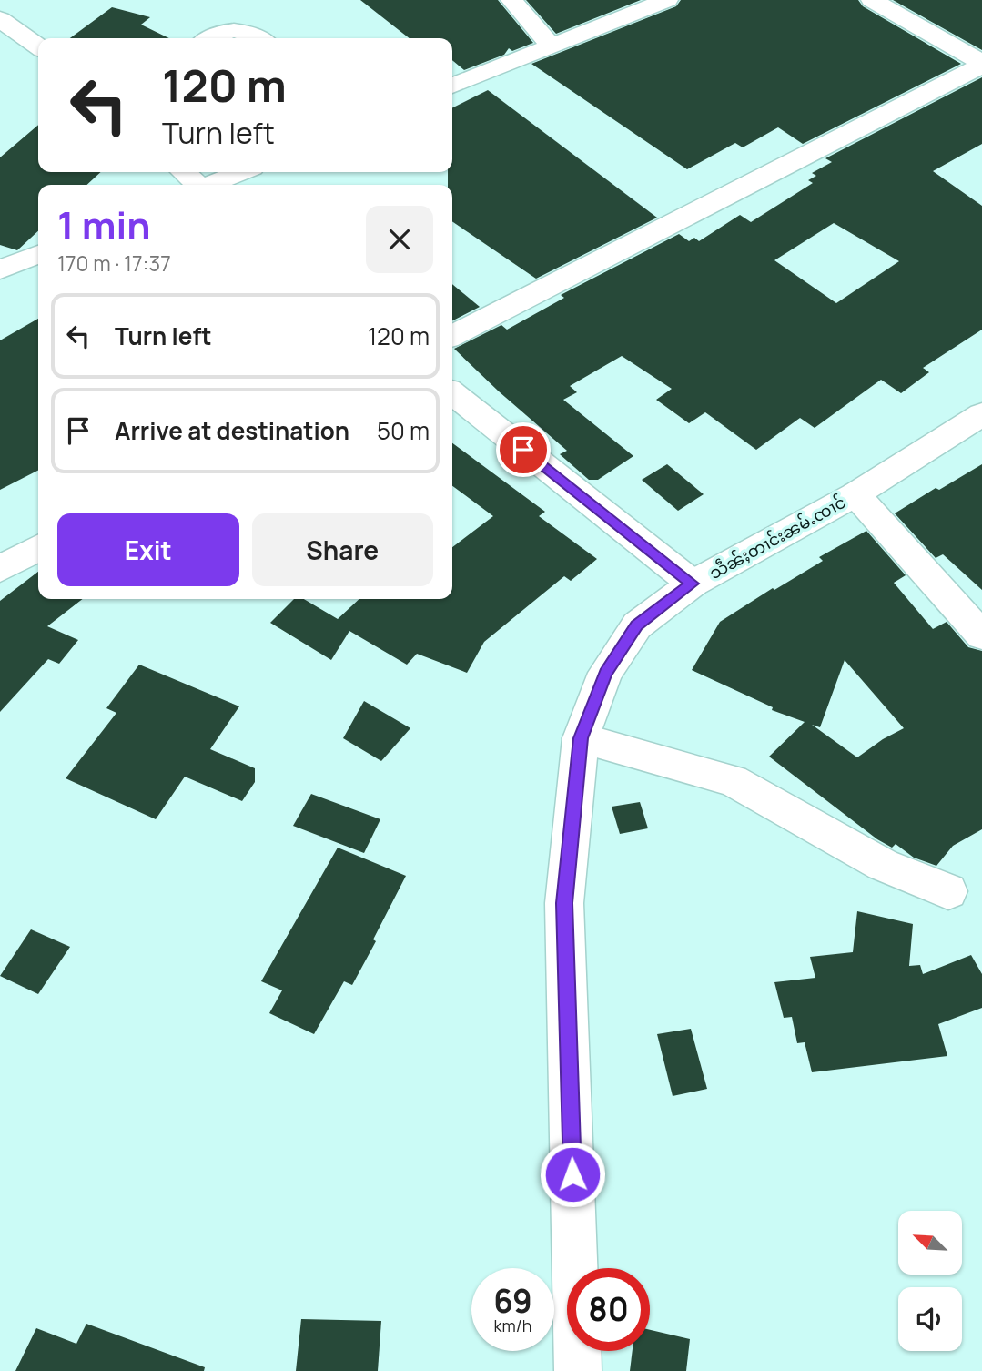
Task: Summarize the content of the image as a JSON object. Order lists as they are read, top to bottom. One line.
{"streets":{"main road":["သဵၼ်ႈတၢင်းၼမ်ႉၸၢင်"]},"north":"top left","page":{"turn":["120 m","Turn left"],"heading":["1 min","170 m · 17:37"],"list":[{"name":"Turn left","value":"120 m"},{"name":"Arrive at destination","value":"50 m"}],"buttons":["Exit","Share"],"speed":"69 km/h","limit":"80"}}
